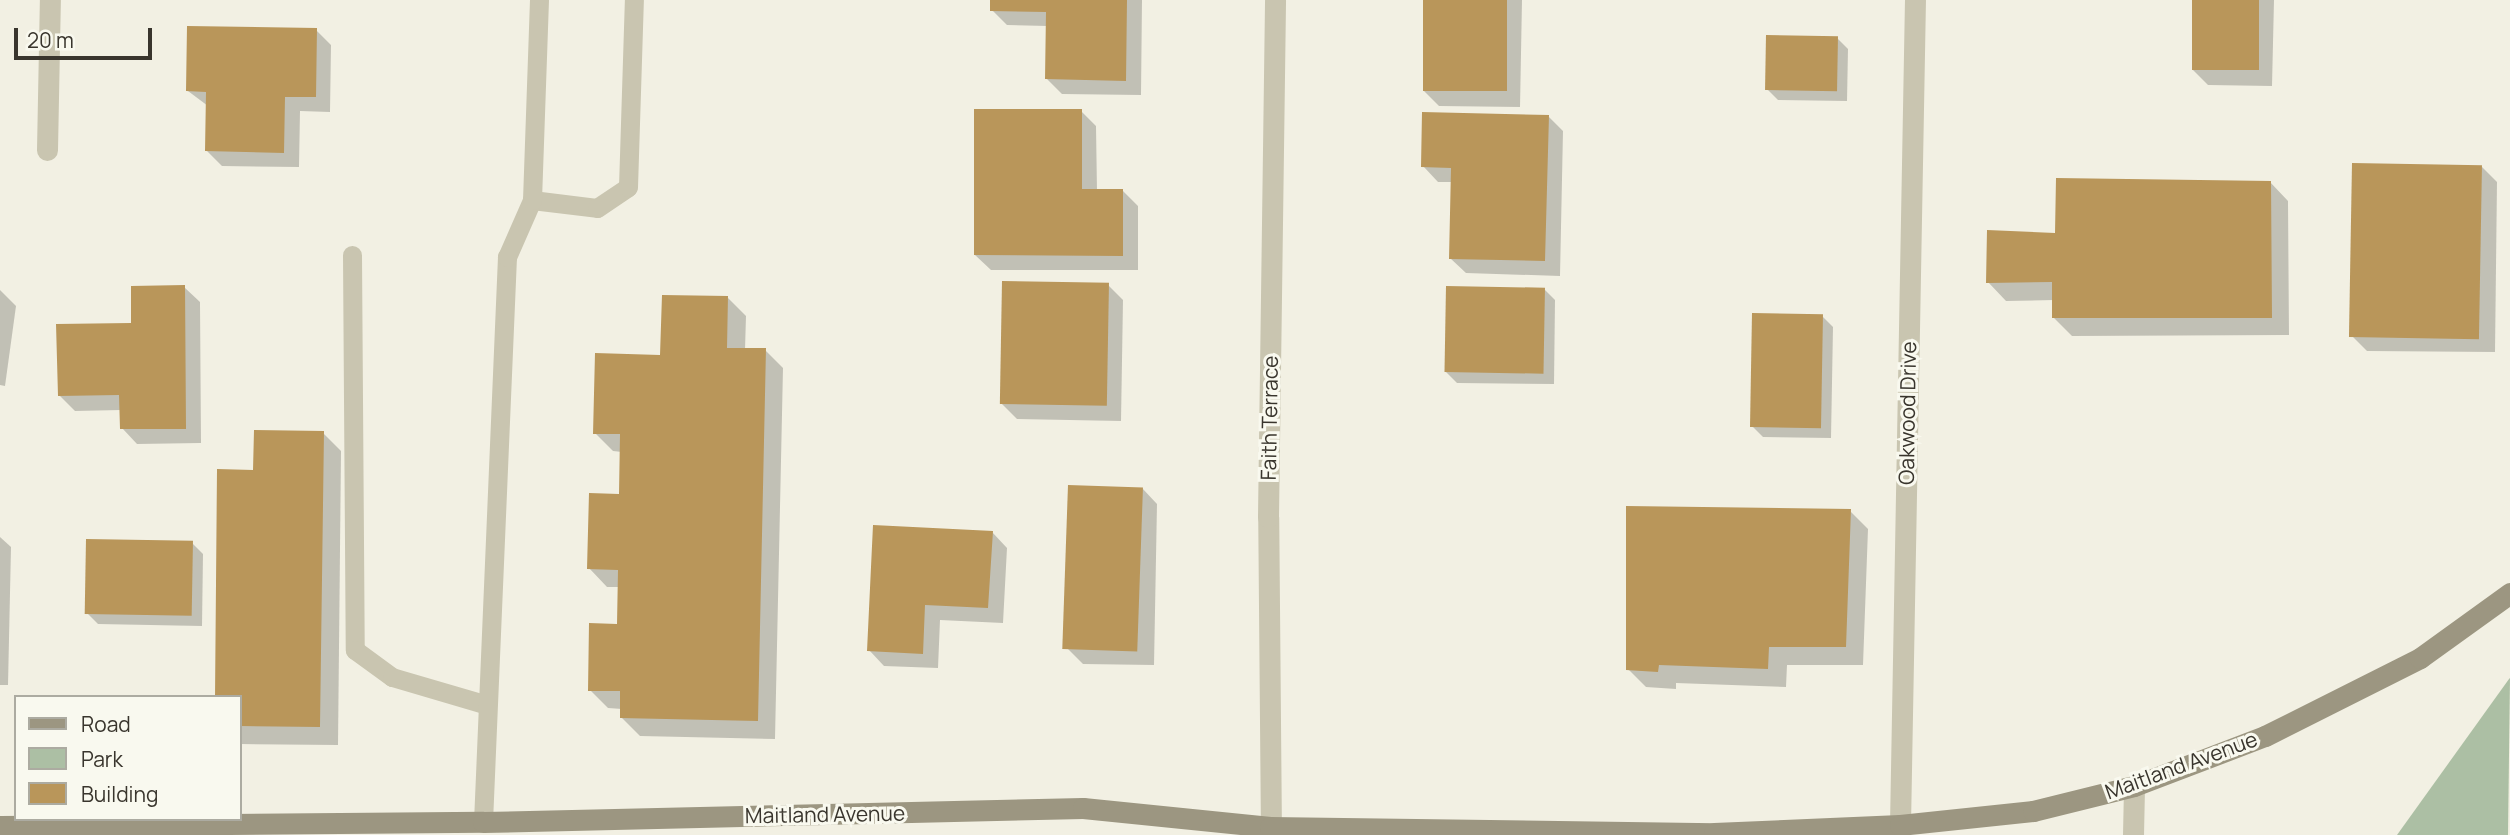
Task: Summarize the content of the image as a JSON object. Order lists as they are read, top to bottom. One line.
{"streets":{"main road":["Maitland Avenue"],"street":["Oakwood Drive","Faith Terrace"]},"crossings":[["Oakwood Drive","Maitland Avenue"],["Faith Terrace","Maitland Avenue"]],"legend":["Road","Park","Building"],"scale_bar":"20 m"}
